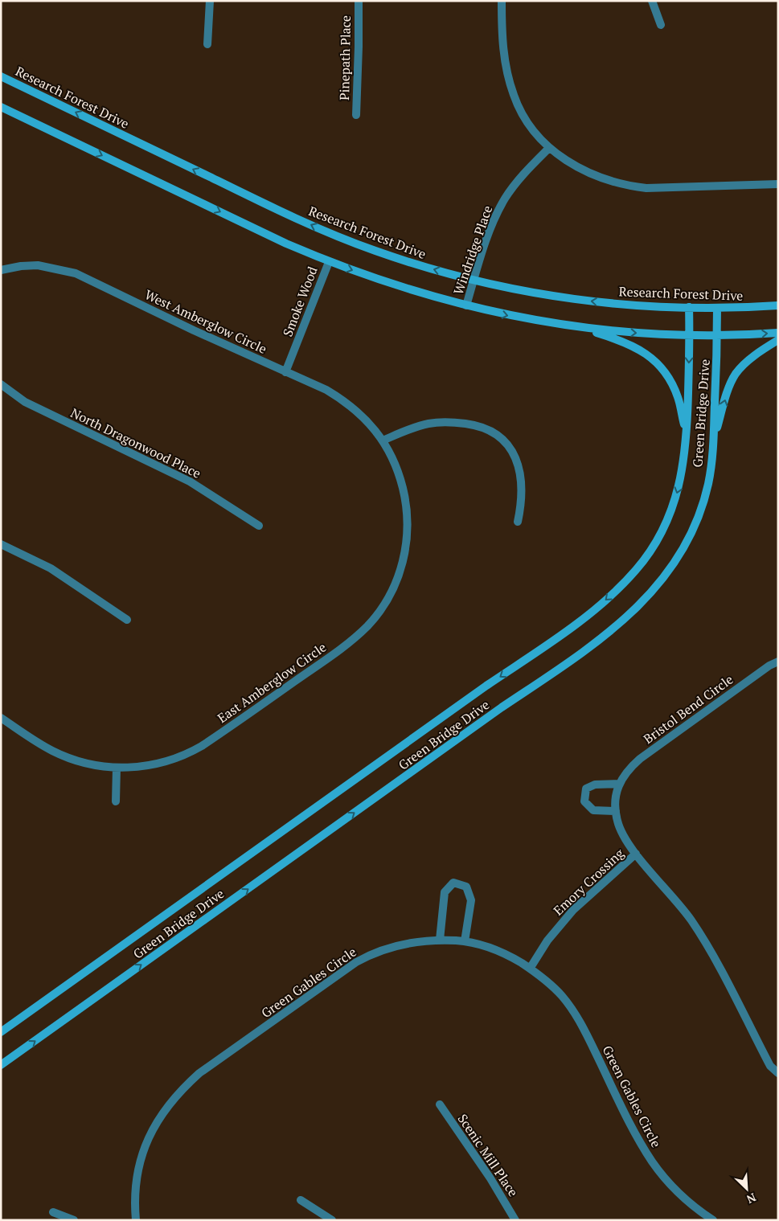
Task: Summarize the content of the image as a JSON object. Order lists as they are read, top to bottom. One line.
{"streets":{"main road":["Research Forest Drive","Green Bridge Drive"],"street":["Pinepath Place","Windridge Place","Smoke Wood","West Amberglow Circle","North Dragonwood Place","East Amberglow Circle","Bristol Bend Circle","Emory Crossing","Green Gables Circle","Scenic Mill Place"]},"crossings":[["Research Forest Drive","Windridge Place"],["Research Forest Drive","Green Bridge Drive"],["Smoke Wood","West Amberglow Circle"],["West Amberglow Circle","East Amberglow Circle"],["Bristol Bend Circle","Emory Crossing"],["Emory Crossing","Green Gables Circle"]],"north":"bottom right"}
